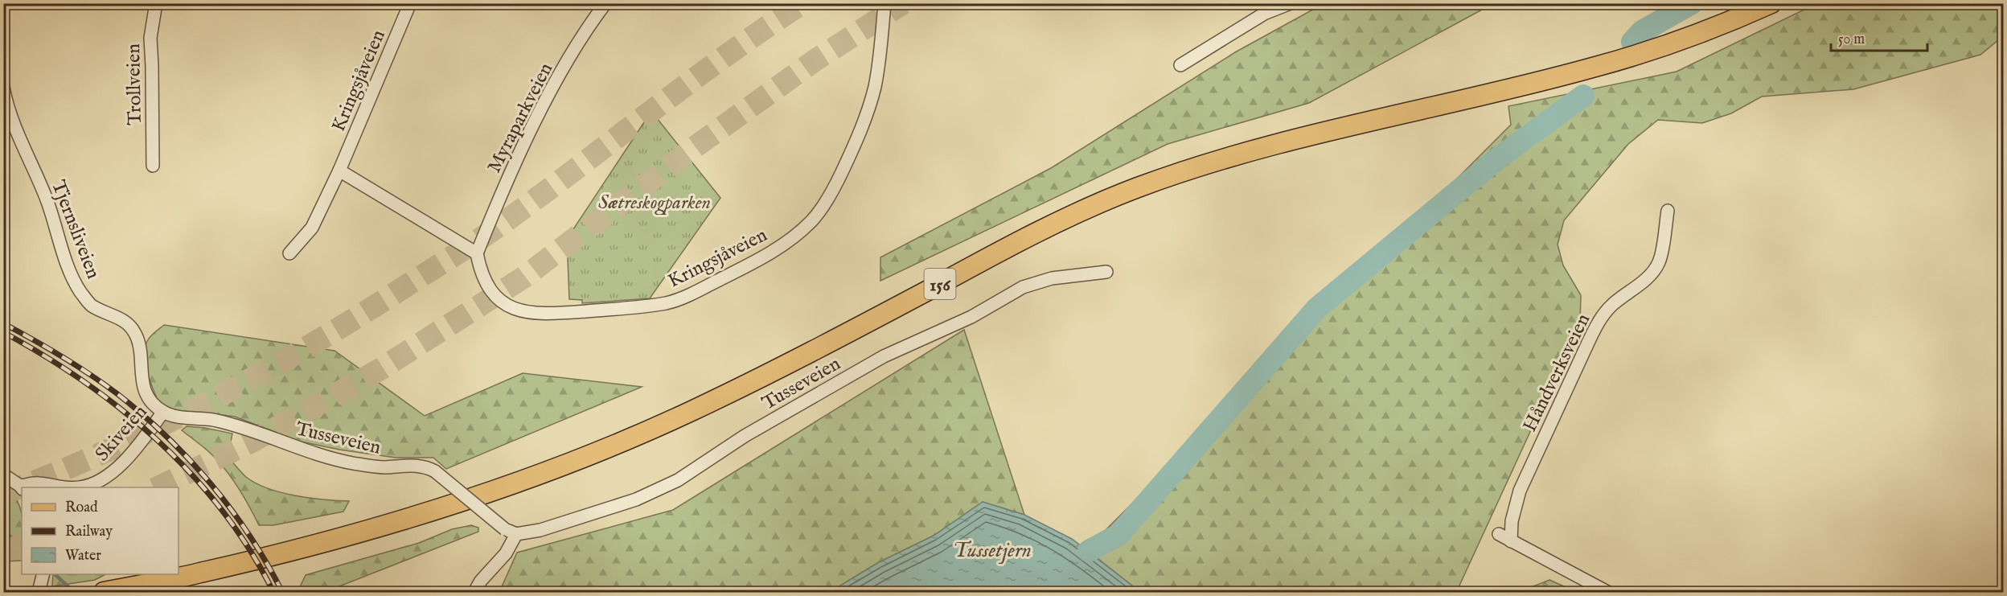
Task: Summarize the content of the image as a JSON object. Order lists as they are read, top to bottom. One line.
{"streets":{"main road":["156"],"street":["Kringsjåveien","Trollveien","Myraparkveien","Tjernsliveien","Håndverksveien","Tusseveien","Skiveien"]},"crossings":[["Kringsjåveien","Myraparkveien"],["Tjernsliveien","Tusseveien"],["Tjernsliveien","Skiveien"],["Tusseveien","Skiveien"]],"water":["Tussetjern"],"parks":["Sætreskogparken"],"legend":["Road","Railway","Water"],"scale_bar":"50 m"}
